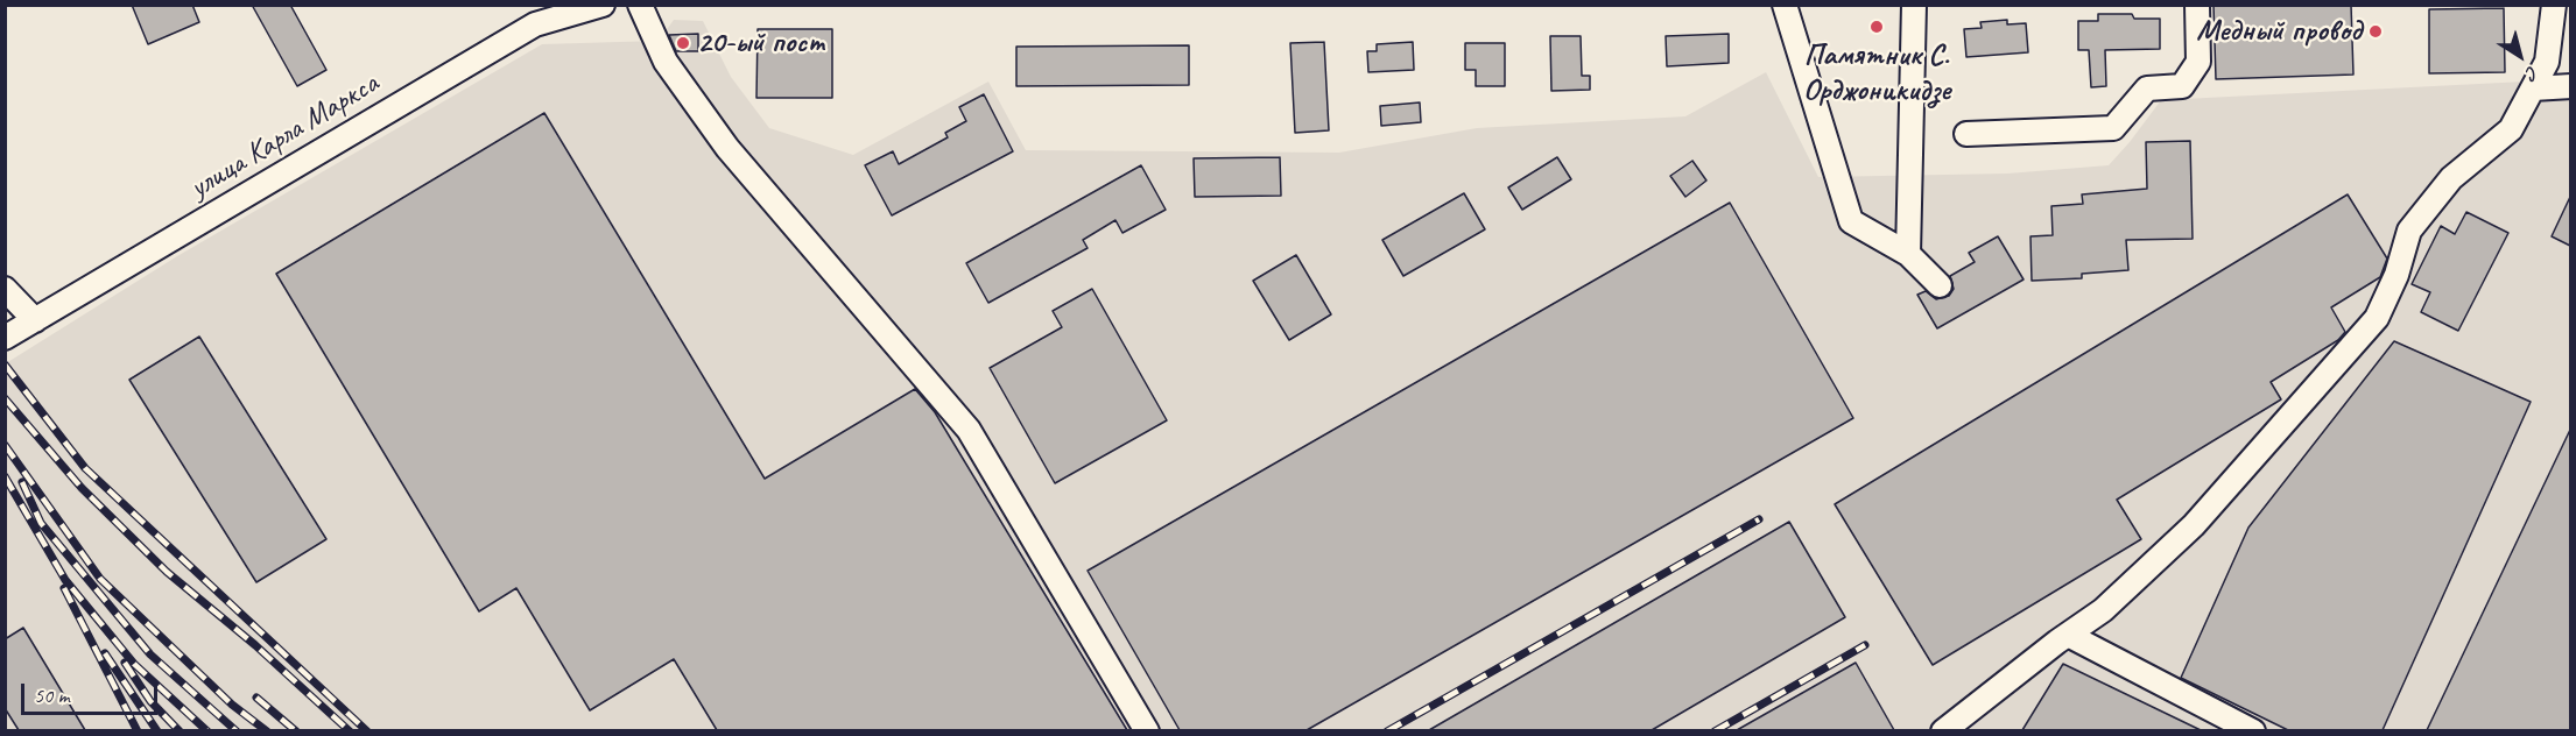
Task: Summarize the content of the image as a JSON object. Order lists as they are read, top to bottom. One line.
{"streets":{"street":["улица Карла Маркса"]},"places":["Памятник С. Орджоникидзе","Медный провод","20-ый пост"],"scale_bar":"50 m","north":"bottom right"}
